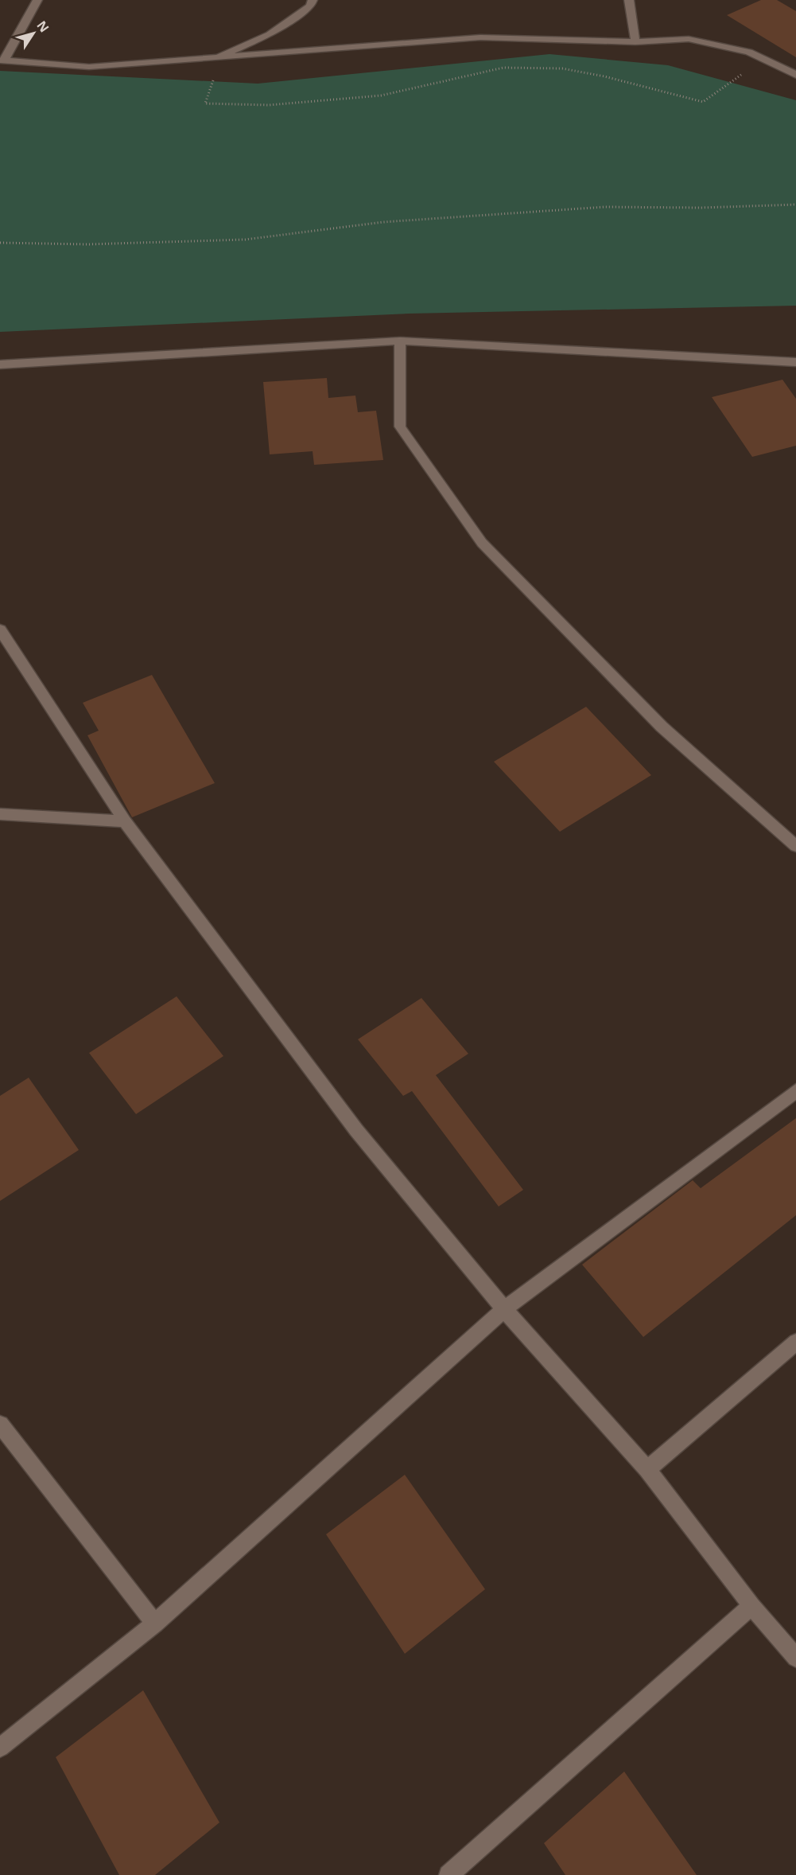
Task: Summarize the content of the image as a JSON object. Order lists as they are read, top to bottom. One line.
{"north":"top right"}
